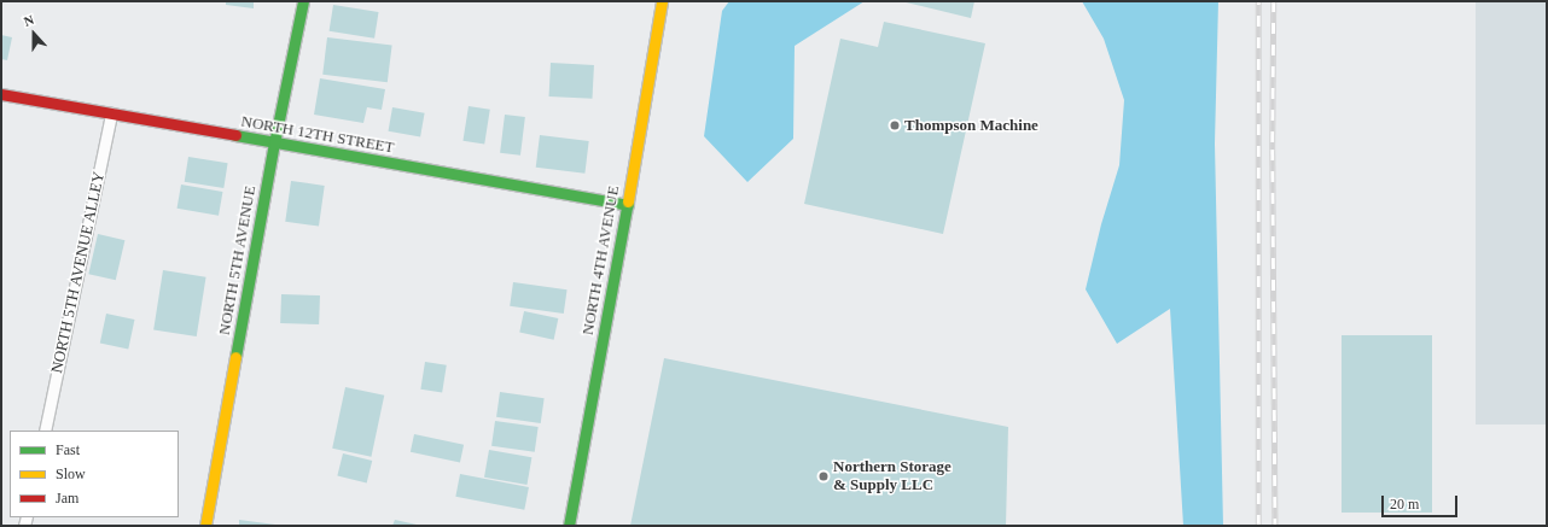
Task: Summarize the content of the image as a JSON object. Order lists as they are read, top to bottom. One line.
{"streets":{"street":["NORTH 12TH STREET","NORTH 5TH AVENUE","NORTH 4TH AVENUE"],"lane":["NORTH 5TH AVENUE ALLEY"]},"crossings":[["NORTH 12TH STREET","NORTH 5TH AVENUE"],["NORTH 12TH STREET","NORTH 4TH AVENUE"],["NORTH 12TH STREET","NORTH 5TH AVENUE ALLEY"]],"places":["Thompson Machine","Northern Storage & Supply LLC"],"legend":["Fast","Slow","Jam"],"scale_bar":"20 m","north":"top"}
